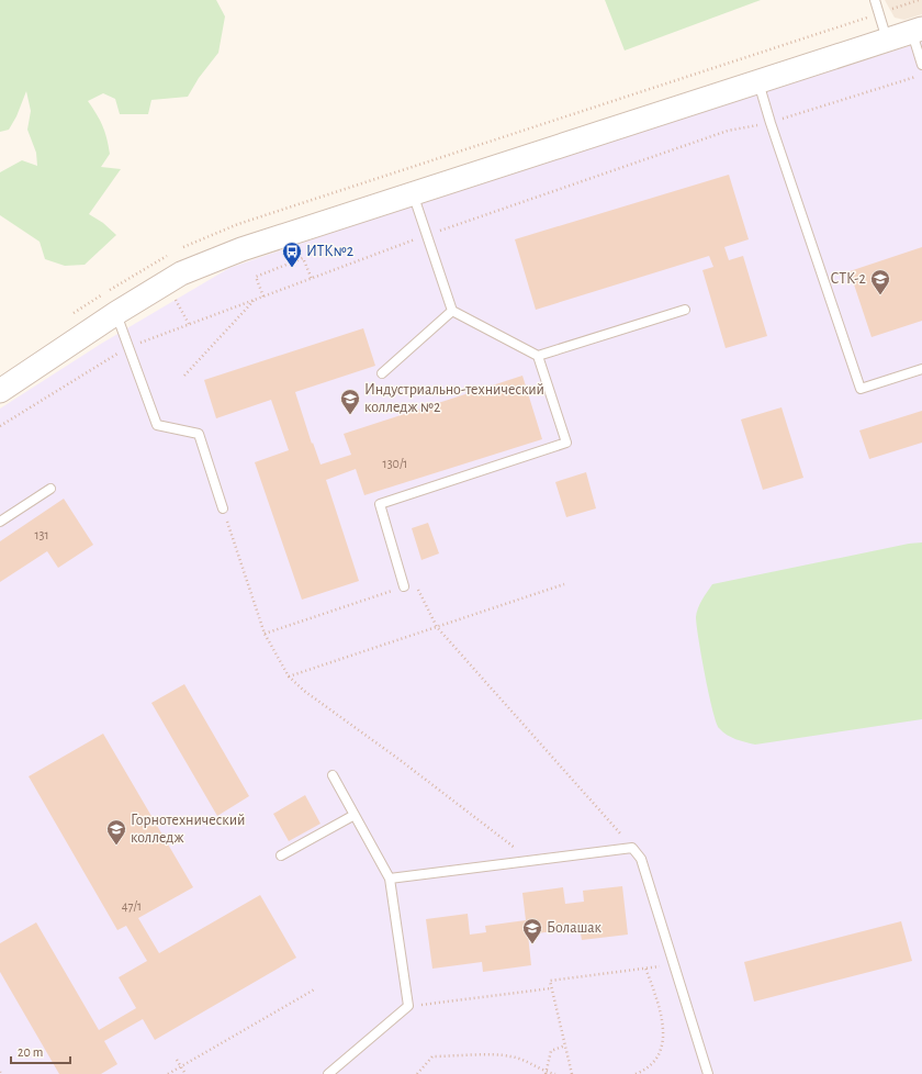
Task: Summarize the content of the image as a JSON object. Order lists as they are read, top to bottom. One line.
{"places":{"bus stop":["ИТК№2"],"school or university":["СТК-2","Индустриально-технический колледж №2","Горнотехнический колледж","Болашак"]},"house_numbers":["130/1","131","47/1"],"scale_bar":"20 m"}
